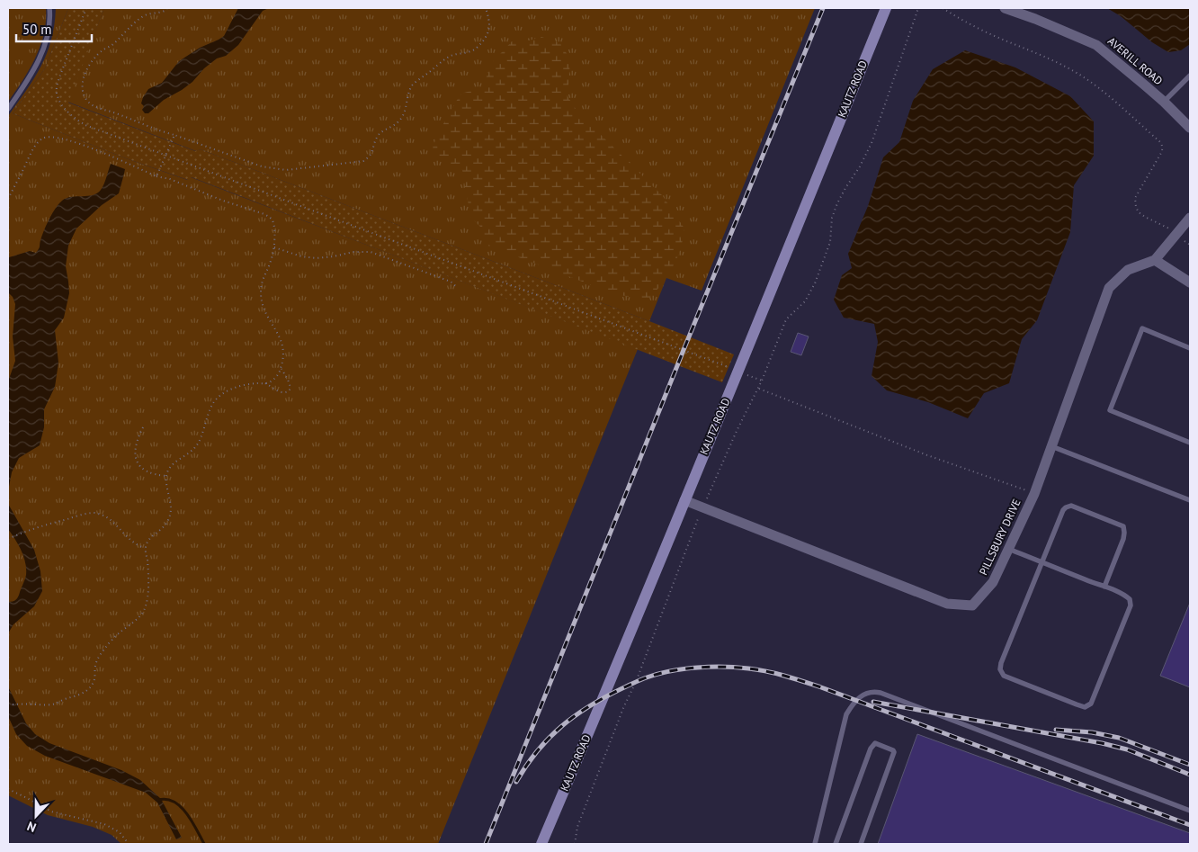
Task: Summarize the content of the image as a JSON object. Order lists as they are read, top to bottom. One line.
{"streets":{"street":["AVERILL ROAD","KAUTZ ROAD","PILLSBURY DRIVE"]},"crossings":[["KAUTZ ROAD","PILLSBURY DRIVE"]],"scale_bar":"50 m","north":"bottom"}
